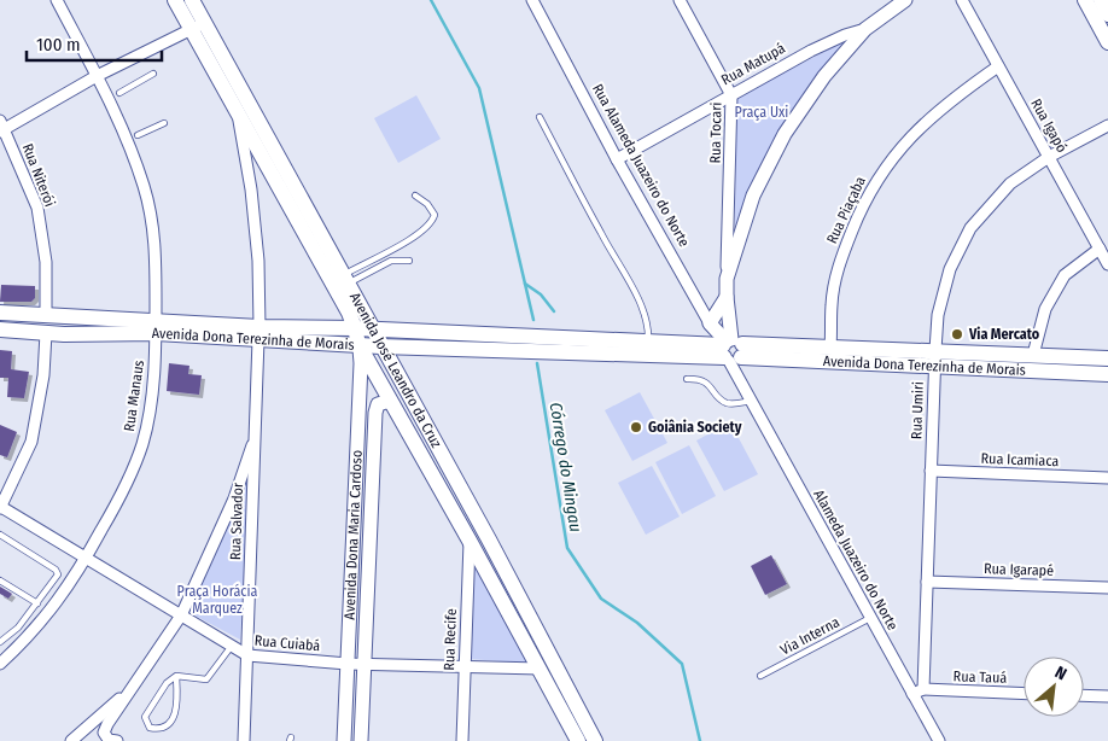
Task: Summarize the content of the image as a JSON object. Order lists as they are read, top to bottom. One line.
{"streets":{"main road":["Avenida Dona Terezinha de Morais","Avenida José Leandro da Cruz","Avenida Dona Maria Cardoso"],"street":["Rua Matupá","Rua Igapó","Rua Tocari","Rua Alameda Juazeiro do Norte","Rua Niterói","Rua Piaçaba","Rua Manaus","Rua Umiri","Rua Icamiaca","Rua Salvador","Alameda Juazeiro do Norte","Rua Igarapé","Rua Recife","Rua Cuiabá","Rua Tauá"],"lane":["Via Interna"]},"crossings":[["Rua Matupá","Rua Tocari"],["Rua Matupá","Rua Alameda Juazeiro do Norte"],["Rua Igapó","Rua Piaçaba"],["Rua Igapó","Rua Umiri"],["Rua Alameda Juazeiro do Norte","Avenida Dona Terezinha de Morais"],["Rua Alameda Juazeiro do Norte","Alameda Juazeiro do Norte"],["Rua Niterói","Avenida Dona Terezinha de Morais"],["Rua Piaçaba","Avenida Dona Terezinha de Morais"],["Avenida Dona Terezinha de Morais","Avenida José Leandro da Cruz"],["Avenida Dona Terezinha de Morais","Rua Manaus"],["Avenida Dona Terezinha de Morais","Rua Umiri"],["Avenida Dona Terezinha de Morais","Rua Salvador"],["Avenida Dona Terezinha de Morais","Avenida Dona Maria Cardoso"],["Avenida Dona Terezinha de Morais","Alameda Juazeiro do Norte"],["Avenida José Leandro da Cruz","Rua Salvador"],["Avenida José Leandro da Cruz","Avenida Dona Maria Cardoso"],["Avenida José Leandro da Cruz","Rua Recife"],["Avenida José Leandro da Cruz","Rua Cuiabá"],["Rua Manaus","Rua Cuiabá"],["Rua Umiri","Rua Icamiaca"],["Rua Umiri","Rua Igarapé"],["Rua Umiri","Rua Tauá"],["Rua Salvador","Rua Cuiabá"],["Avenida Dona Maria Cardoso","Rua Cuiabá"],["Alameda Juazeiro do Norte","Via Interna"],["Rua Recife","Rua Cuiabá"]],"water":["Córrego do Mingau"],"parks":["Praça Uxi","Praça Horácia Marquez"],"places":["Via Mercato","Goiânia Society"],"scale_bar":"100 m","north":"top right"}
